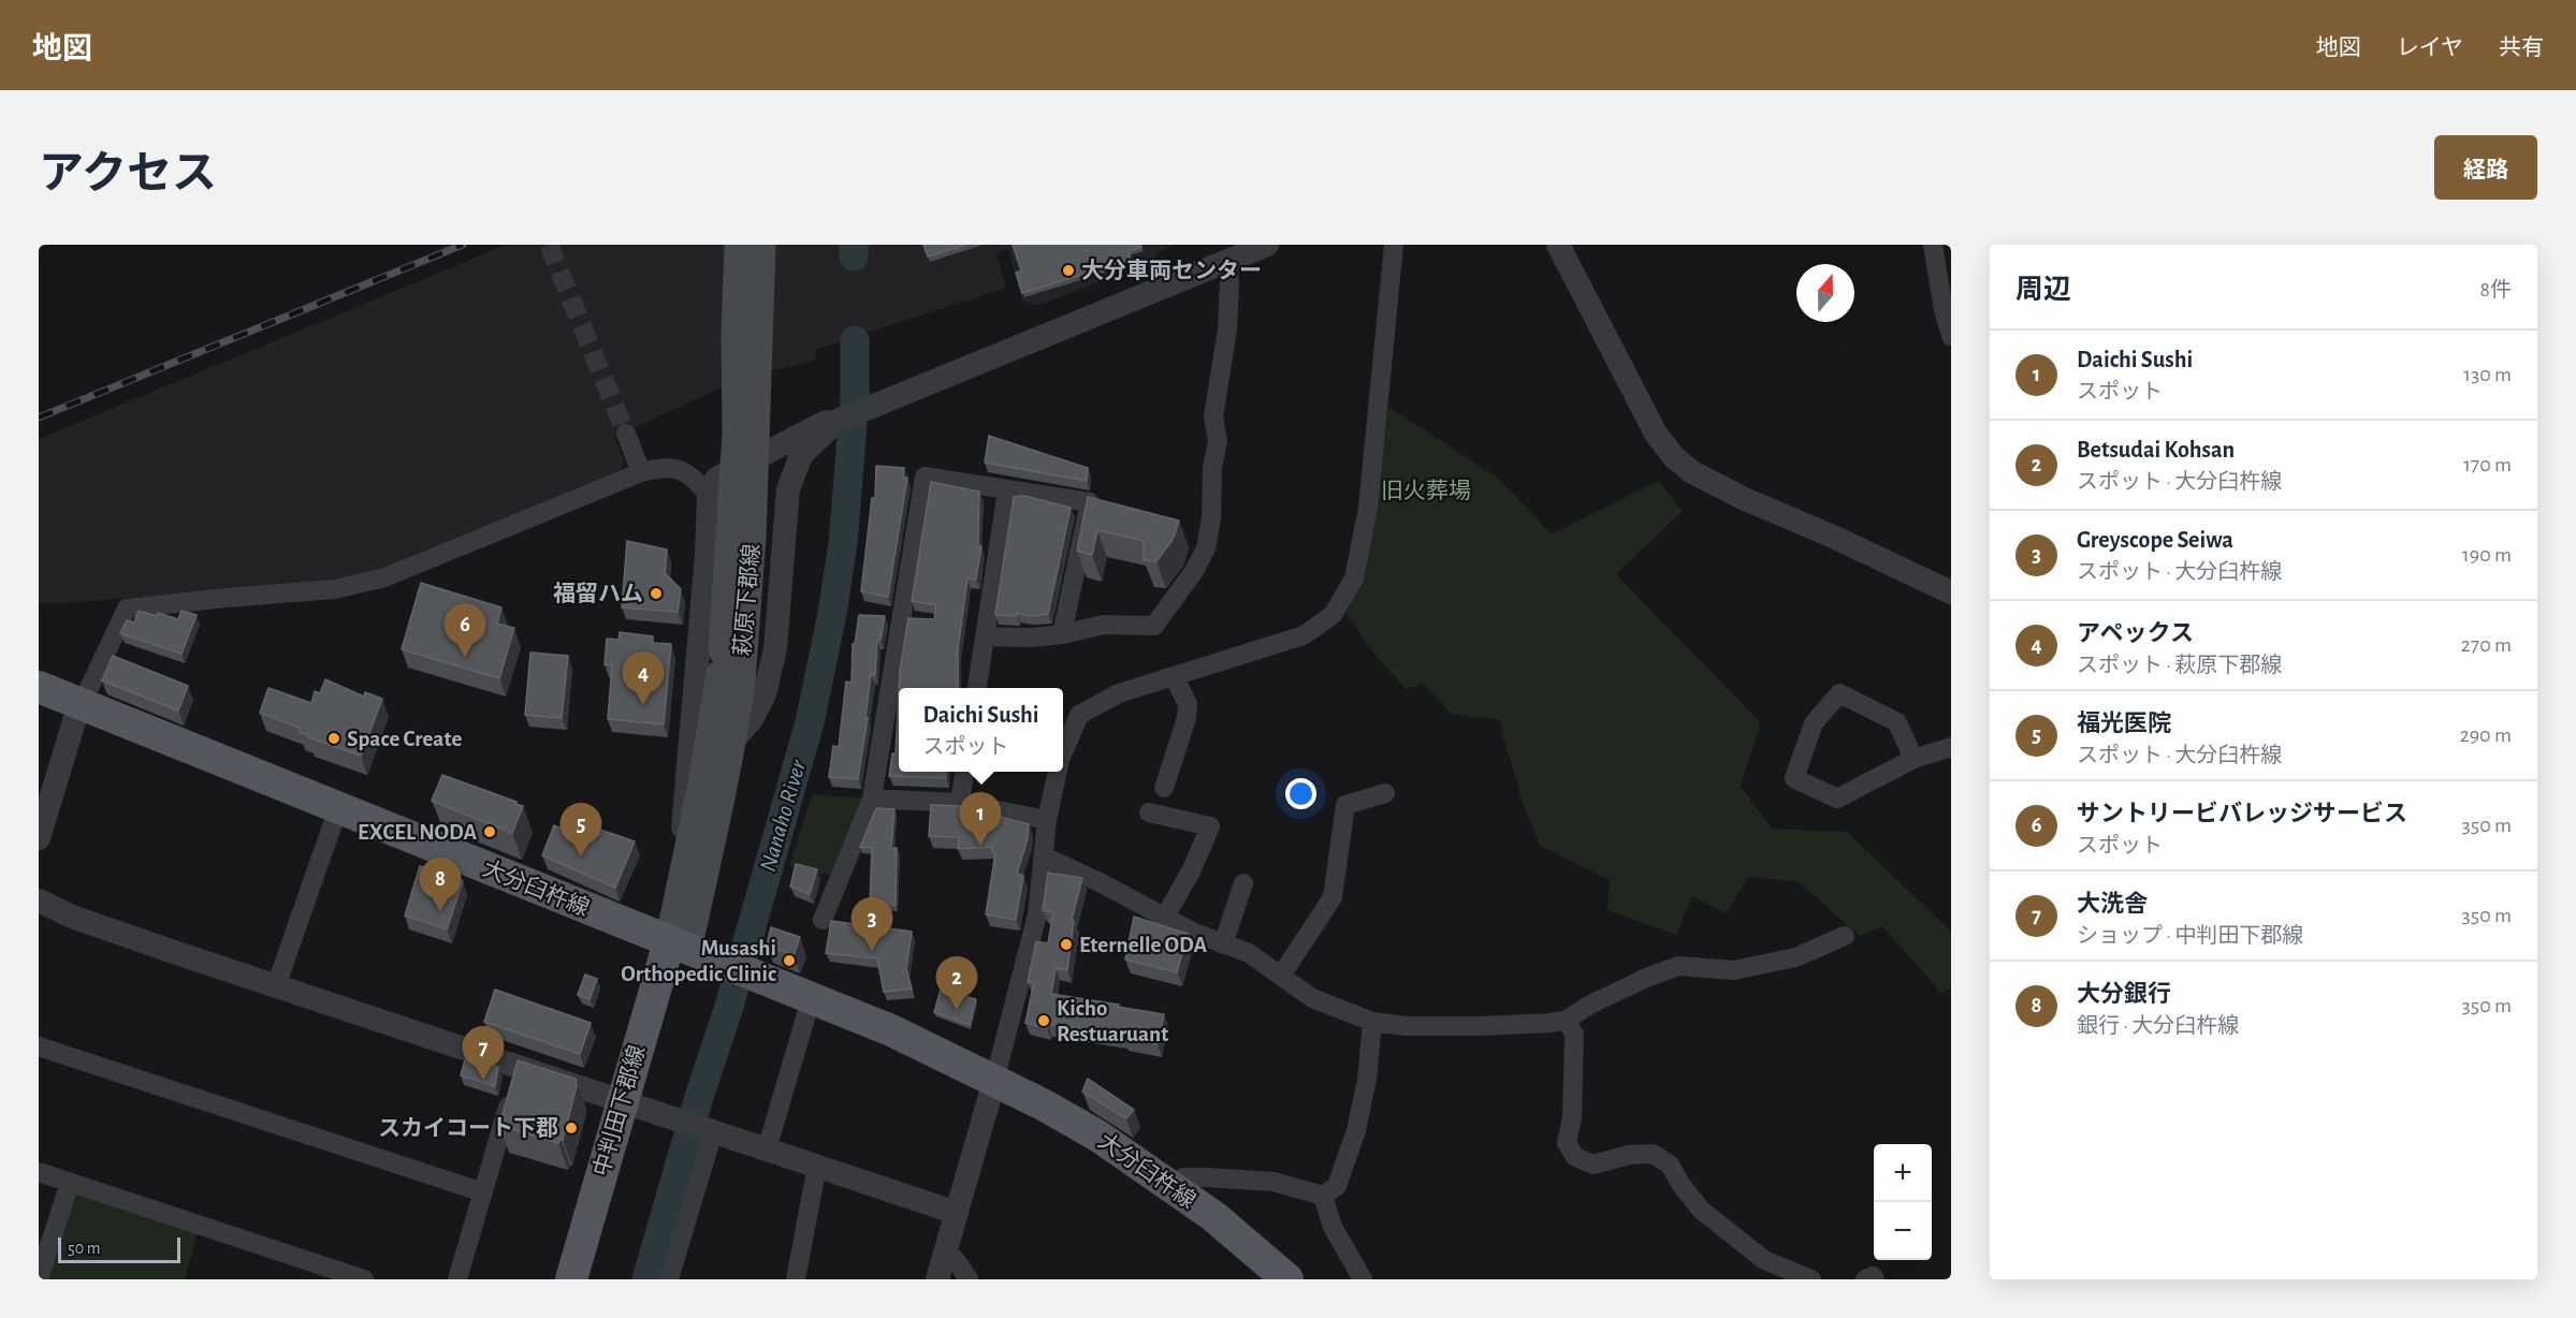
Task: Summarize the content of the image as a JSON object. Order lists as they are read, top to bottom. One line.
{"streets":{"main road":["萩原下郡線","大分臼杵線","中判田下郡線"]},"crossings":[["萩原下郡線","大分臼杵線"],["萩原下郡線","中判田下郡線"],["大分臼杵線","中判田下郡線"]],"water":["Nanaho River"],"parks":["旧火葬場"],"places":["大分車両センター","福留ハム","Space Create","EXCEL NODA","Eternelle ODA","Musashi Orthopedic Clinic","Kicho Restuaruant","スカイコート下郡"],"scale_bar":"50 m","north":"top","page":{"header":"地図","nav":["地図","レイヤ","共有"],"title":"アクセス","buttons":"経路","heading":["周辺","8件"],"list":[{"mark":"1","name":"Daichi Sushi","note":"スポット","value":"130 m"},{"mark":"2","name":"Betsudai Kohsan","note":"スポット · 大分臼杵線","value":"170 m"},{"mark":"3","name":"Greyscope Seiwa","note":"スポット · 大分臼杵線","value":"190 m"},{"mark":"4","name":"アペックス","note":"スポット · 萩原下郡線","value":"270 m"},{"mark":"5","name":"福光医院","note":"スポット · 大分臼杵線","value":"290 m"},{"mark":"6","name":"サントリービバレッジサービス","note":"スポット","value":"350 m"},{"mark":"7","name":"大洗舎","note":"ショップ · 中判田下郡線","value":"350 m"},{"mark":"8","name":"大分銀行","note":"銀行 · 大分臼杵線","value":"350 m"}],"pins":["6","4","1","5","8","3","2","7"],"popup":["Daichi Sushi","スポット"],"map_buttons":["+","−"],"scale":"50 m"}}
